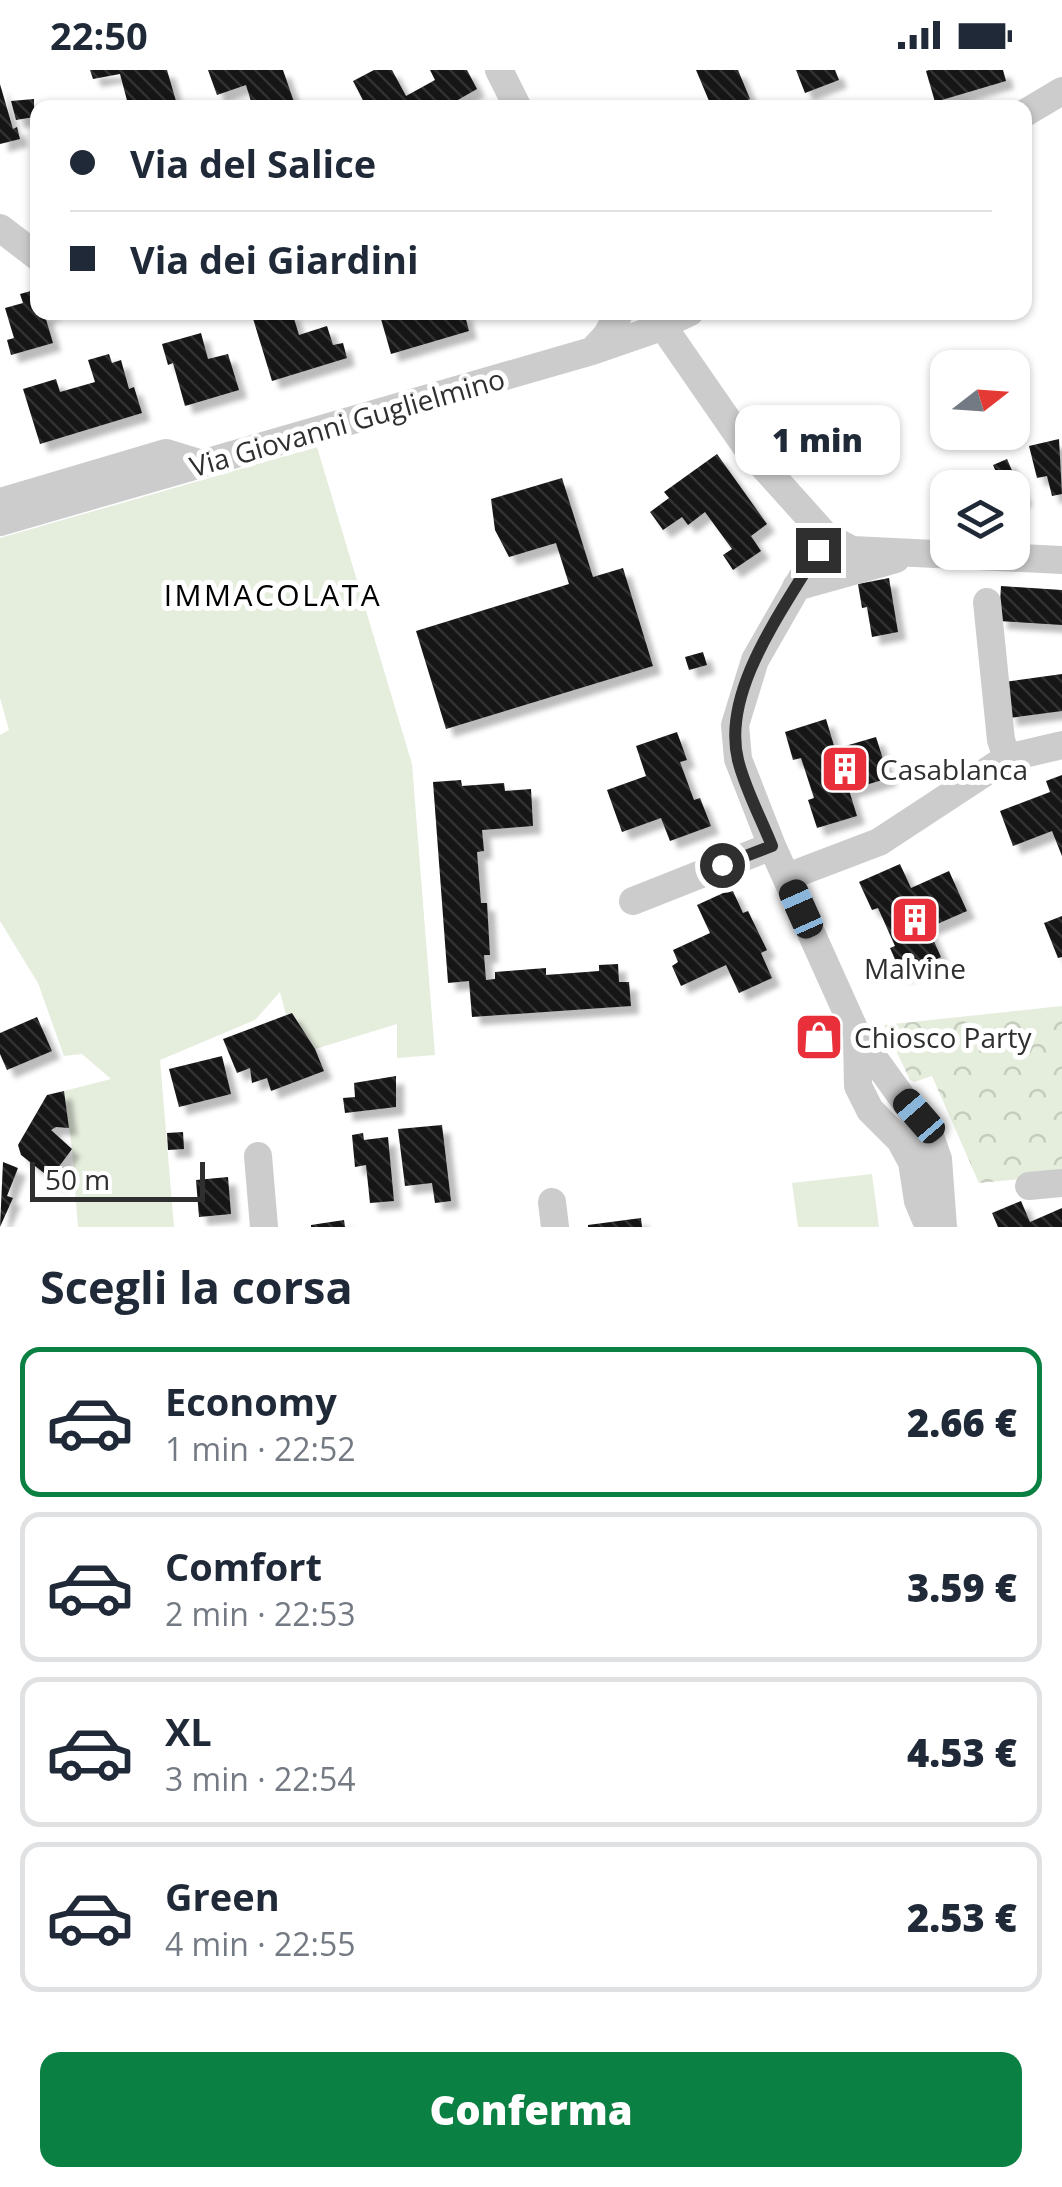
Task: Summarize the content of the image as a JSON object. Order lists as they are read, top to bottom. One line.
{"streets":{"street":["Via Giovanni Guglielmino"]},"districts":["IMMACOLATA"],"places":{"building":["Casablanca","Malvine"],"shop":["Chiosco Party"]},"scale_bar":"50 m","north":"right","page":{"status":"22:50","banner":["Via del Salice","Via dei Giardini"],"bubble":"1 min","scale":"50 m","heading":"Scegli la corsa","list":[{"name":"Economy","note":"1 min · 22:52","value":"2.66 €"},{"name":"Comfort","note":"2 min · 22:53","value":"3.59 €"},{"name":"XL","note":"3 min · 22:54","value":"4.53 €"},{"name":"Green","note":"4 min · 22:55","value":"2.53 €"}],"buttons":"Conferma"}}
